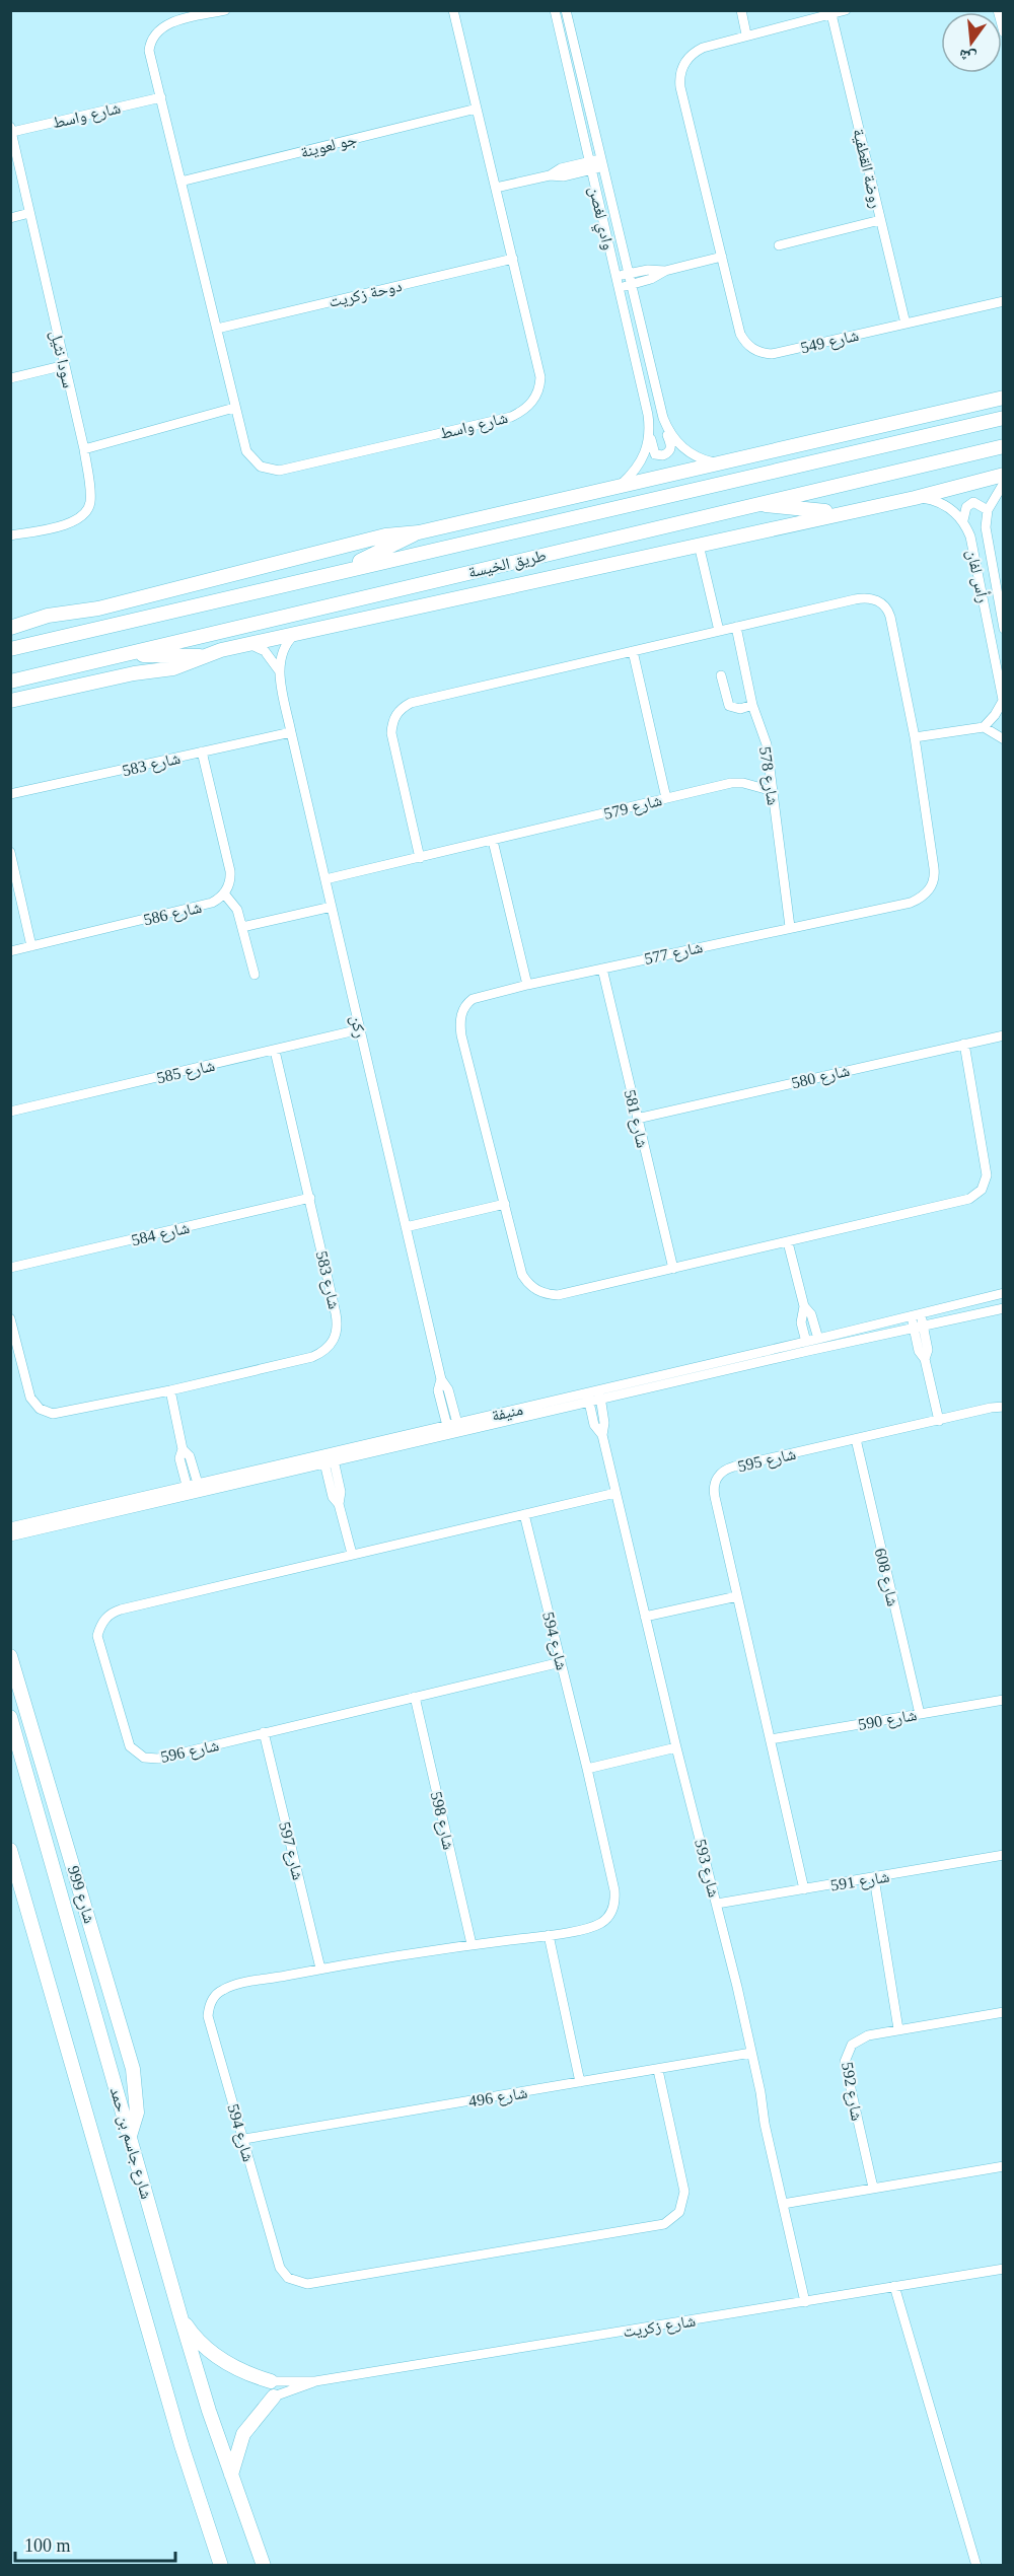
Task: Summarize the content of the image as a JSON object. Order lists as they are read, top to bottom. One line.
{"streets":{"main road":["طريق الخيسة","شارع 999","شارع جاسم بن حمد"],"street":["شارع واسط","جو لعوينة","روضة القطفية","وادي لغصن","دوحة زكريت","شارع 549","سودا نثيل","رأس لفان","شارع 583","شارع 578","شارع 579","شارع 586","شارع 577","ركن","شارع 585","شارع 580","شارع 581","شارع 584","منيفة","شارع 595","شارع 608","شارع 594","شارع 590","شارع 596","شارع 598","شارع 597","شارع 593","شارع 591","شارع 592","شارع 496","شارع زكريت"]},"crossings":[["شارع واسط","جو لعوينة"],["شارع واسط","دوحة زكريت"],["شارع واسط","سودا نثيل"],["روضة القطفية","شارع 549"],["طريق الخيسة","ركن"],["شارع 583","ركن"],["شارع 583","شارع 585"],["شارع 583","شارع 584"],["شارع 578","شارع 579"],["شارع 578","شارع 577"],["شارع 579","شارع 577"],["شارع 579","ركن"],["شارع 577","شارع 580"],["شارع 577","شارع 581"],["ركن","شارع 585"],["ركن","منيفة"],["شارع 580","شارع 581"],["منيفة","شارع 593"],["شارع 595","شارع 608"],["شارع 595","شارع 590"],["شارع 595","شارع 591"],["شارع 608","شارع 590"],["شارع 594","شارع 596"],["شارع 594","شارع 598"],["شارع 594","شارع 597"],["شارع 594","شارع 496"],["شارع 596","شارع 598"],["شارع 596","شارع 597"],["شارع 596","شارع 593"],["شارع 593","شارع 591"],["شارع 593","شارع 496"],["شارع 593","شارع زكريت"],["شارع 999","شارع جاسم بن حمد"]],"scale_bar":"100 m","north":"bottom"}
